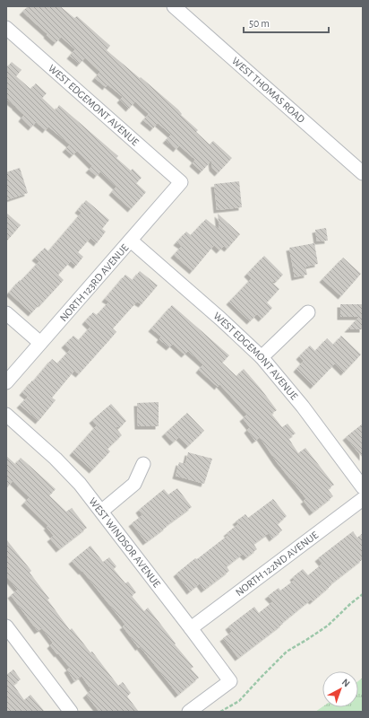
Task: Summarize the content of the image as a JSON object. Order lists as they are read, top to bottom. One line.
{"streets":{"street":["WEST THOMAS ROAD","WEST EDGEMONT AVENUE","NORTH 123RD AVENUE","WEST WINDSOR AVENUE","NORTH 122ND AVENUE"]},"crossings":[["WEST EDGEMONT AVENUE","NORTH 123RD AVENUE"],["WEST WINDSOR AVENUE","NORTH 122ND AVENUE"]],"scale_bar":"50 m","north":"top right"}
